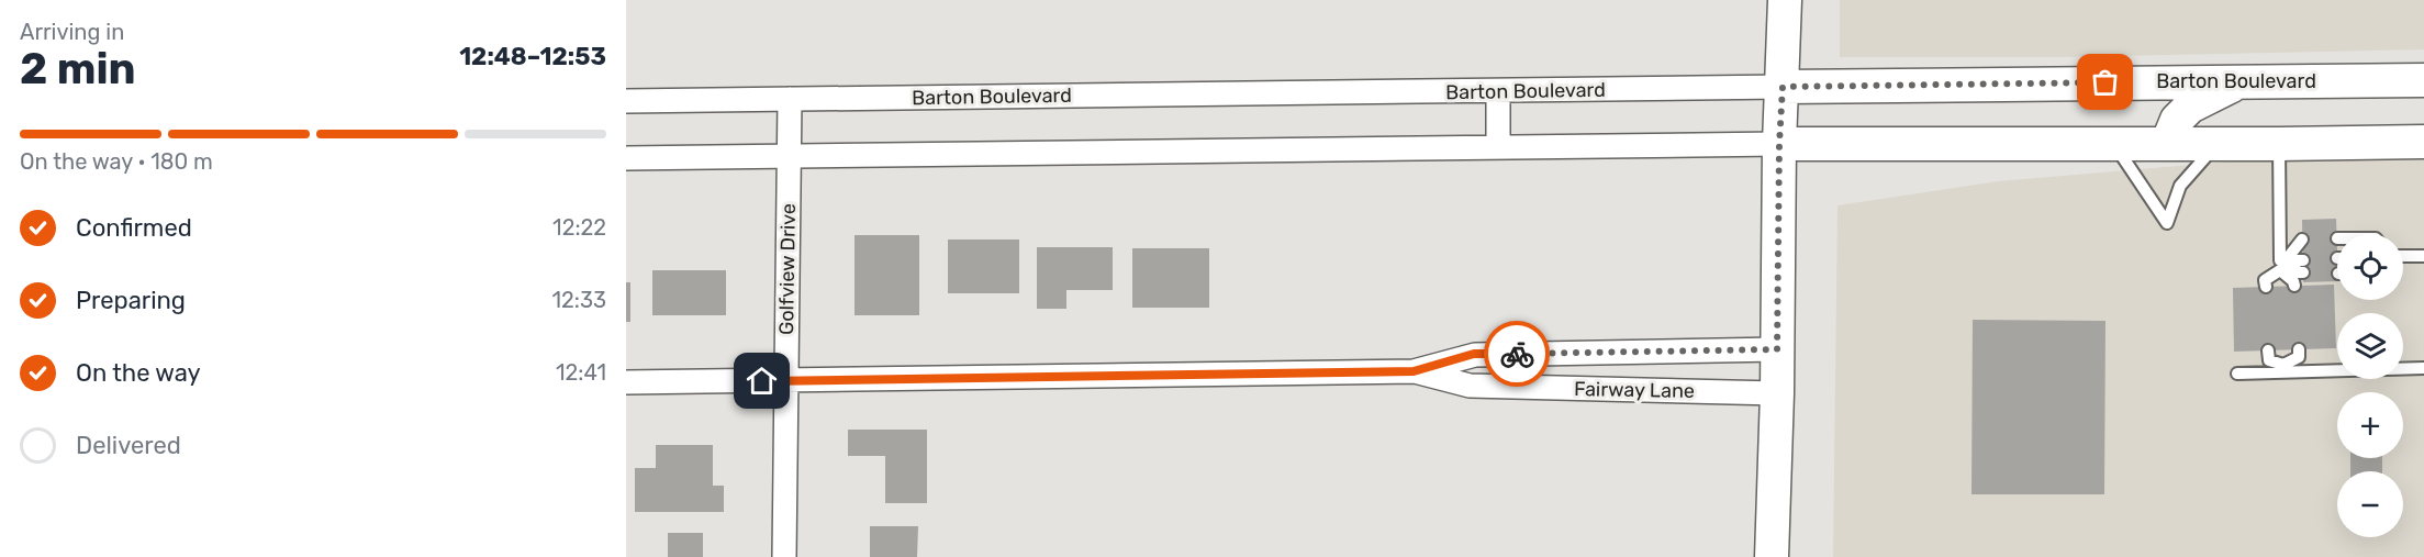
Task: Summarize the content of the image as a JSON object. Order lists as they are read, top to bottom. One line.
{"streets":{"main road":["Barton Boulevard"],"street":["Golfview Drive","Fairway Lane"]},"crossings":[["Barton Boulevard","Golfview Drive"],["Golfview Drive","Fairway Lane"]],"page":{"heading":["2 min","Arriving in","12:48–12:53"],"bar":"On the way · 180 m","list":[["Confirmed","12:22"],["Preparing","12:33"],["On the way","12:41"],"Delivered"],"map_buttons":["+","−"]}}
